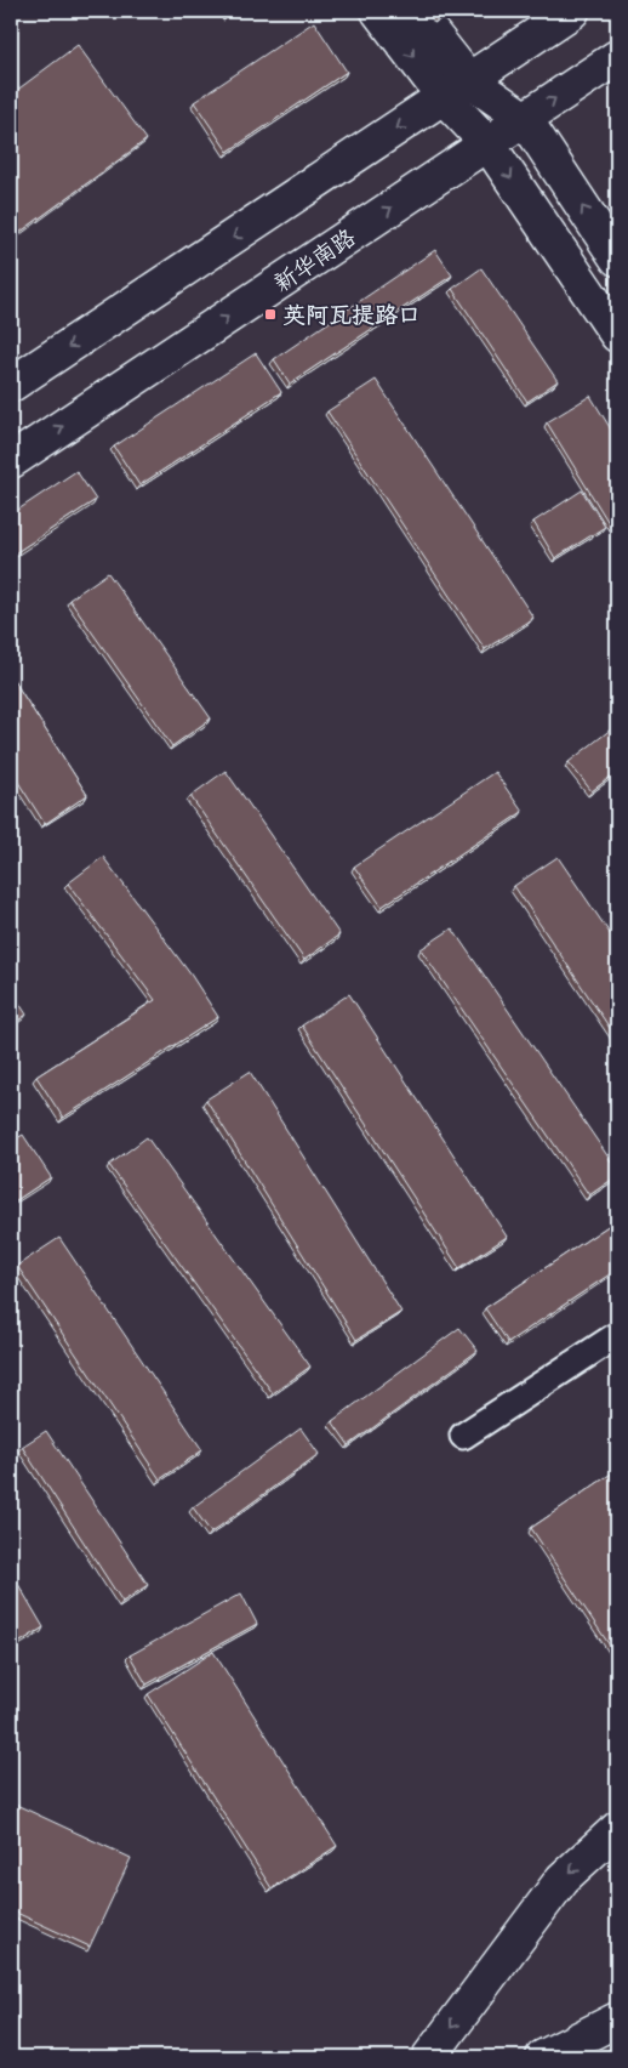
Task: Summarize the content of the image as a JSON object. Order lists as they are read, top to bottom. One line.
{"streets":{"main road":["新华南路"]},"places":{"transit":["英阿瓦提路口"]}}
